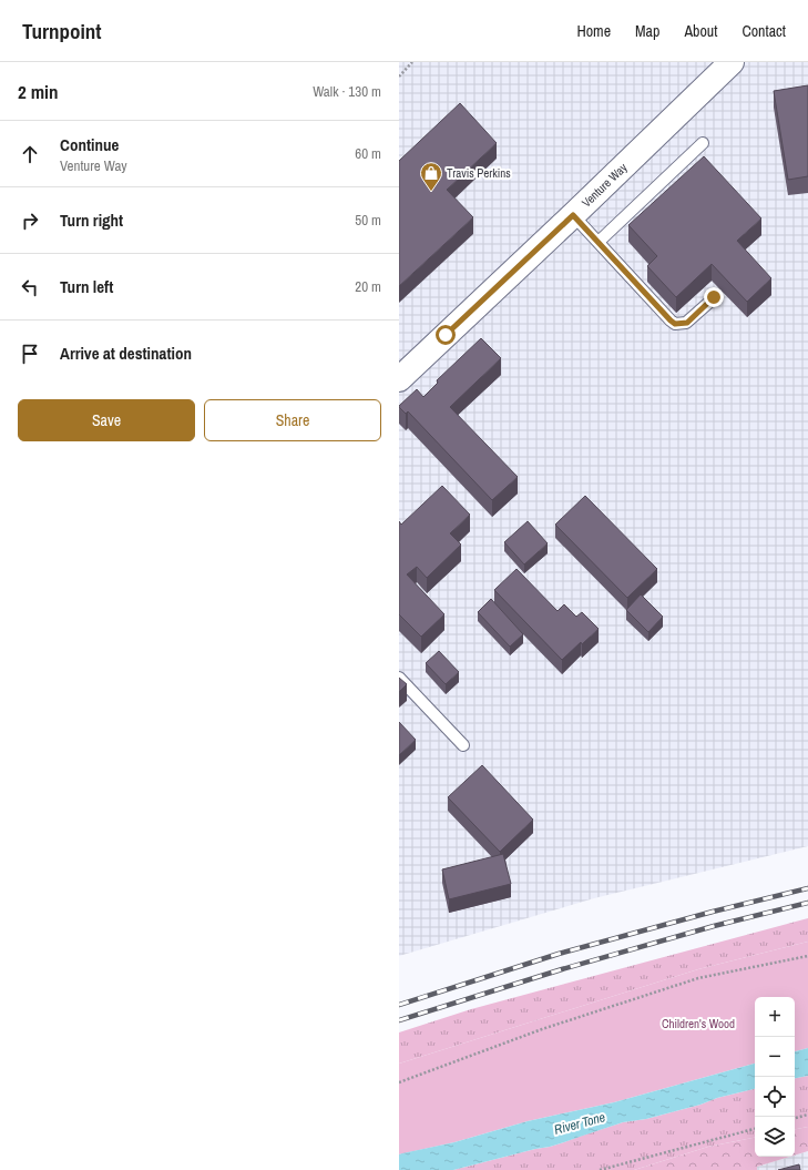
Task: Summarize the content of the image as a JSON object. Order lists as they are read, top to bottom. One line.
{"streets":{"street":["Venture Way"]},"water":["River Tone"],"parks":["Children's Wood"],"places":{"shop":["Travis Perkins"]},"page":{"header":"Turnpoint","nav":["Home","Map","About","Contact"],"heading":["2 min","Walk · 130 m"],"list":[["Continue","Venture Way","60 m"],["Turn right","50 m"],["Turn left","20 m"],"Arrive at destination"],"buttons":["Save","Share"],"map_buttons":["+","−"]}}
